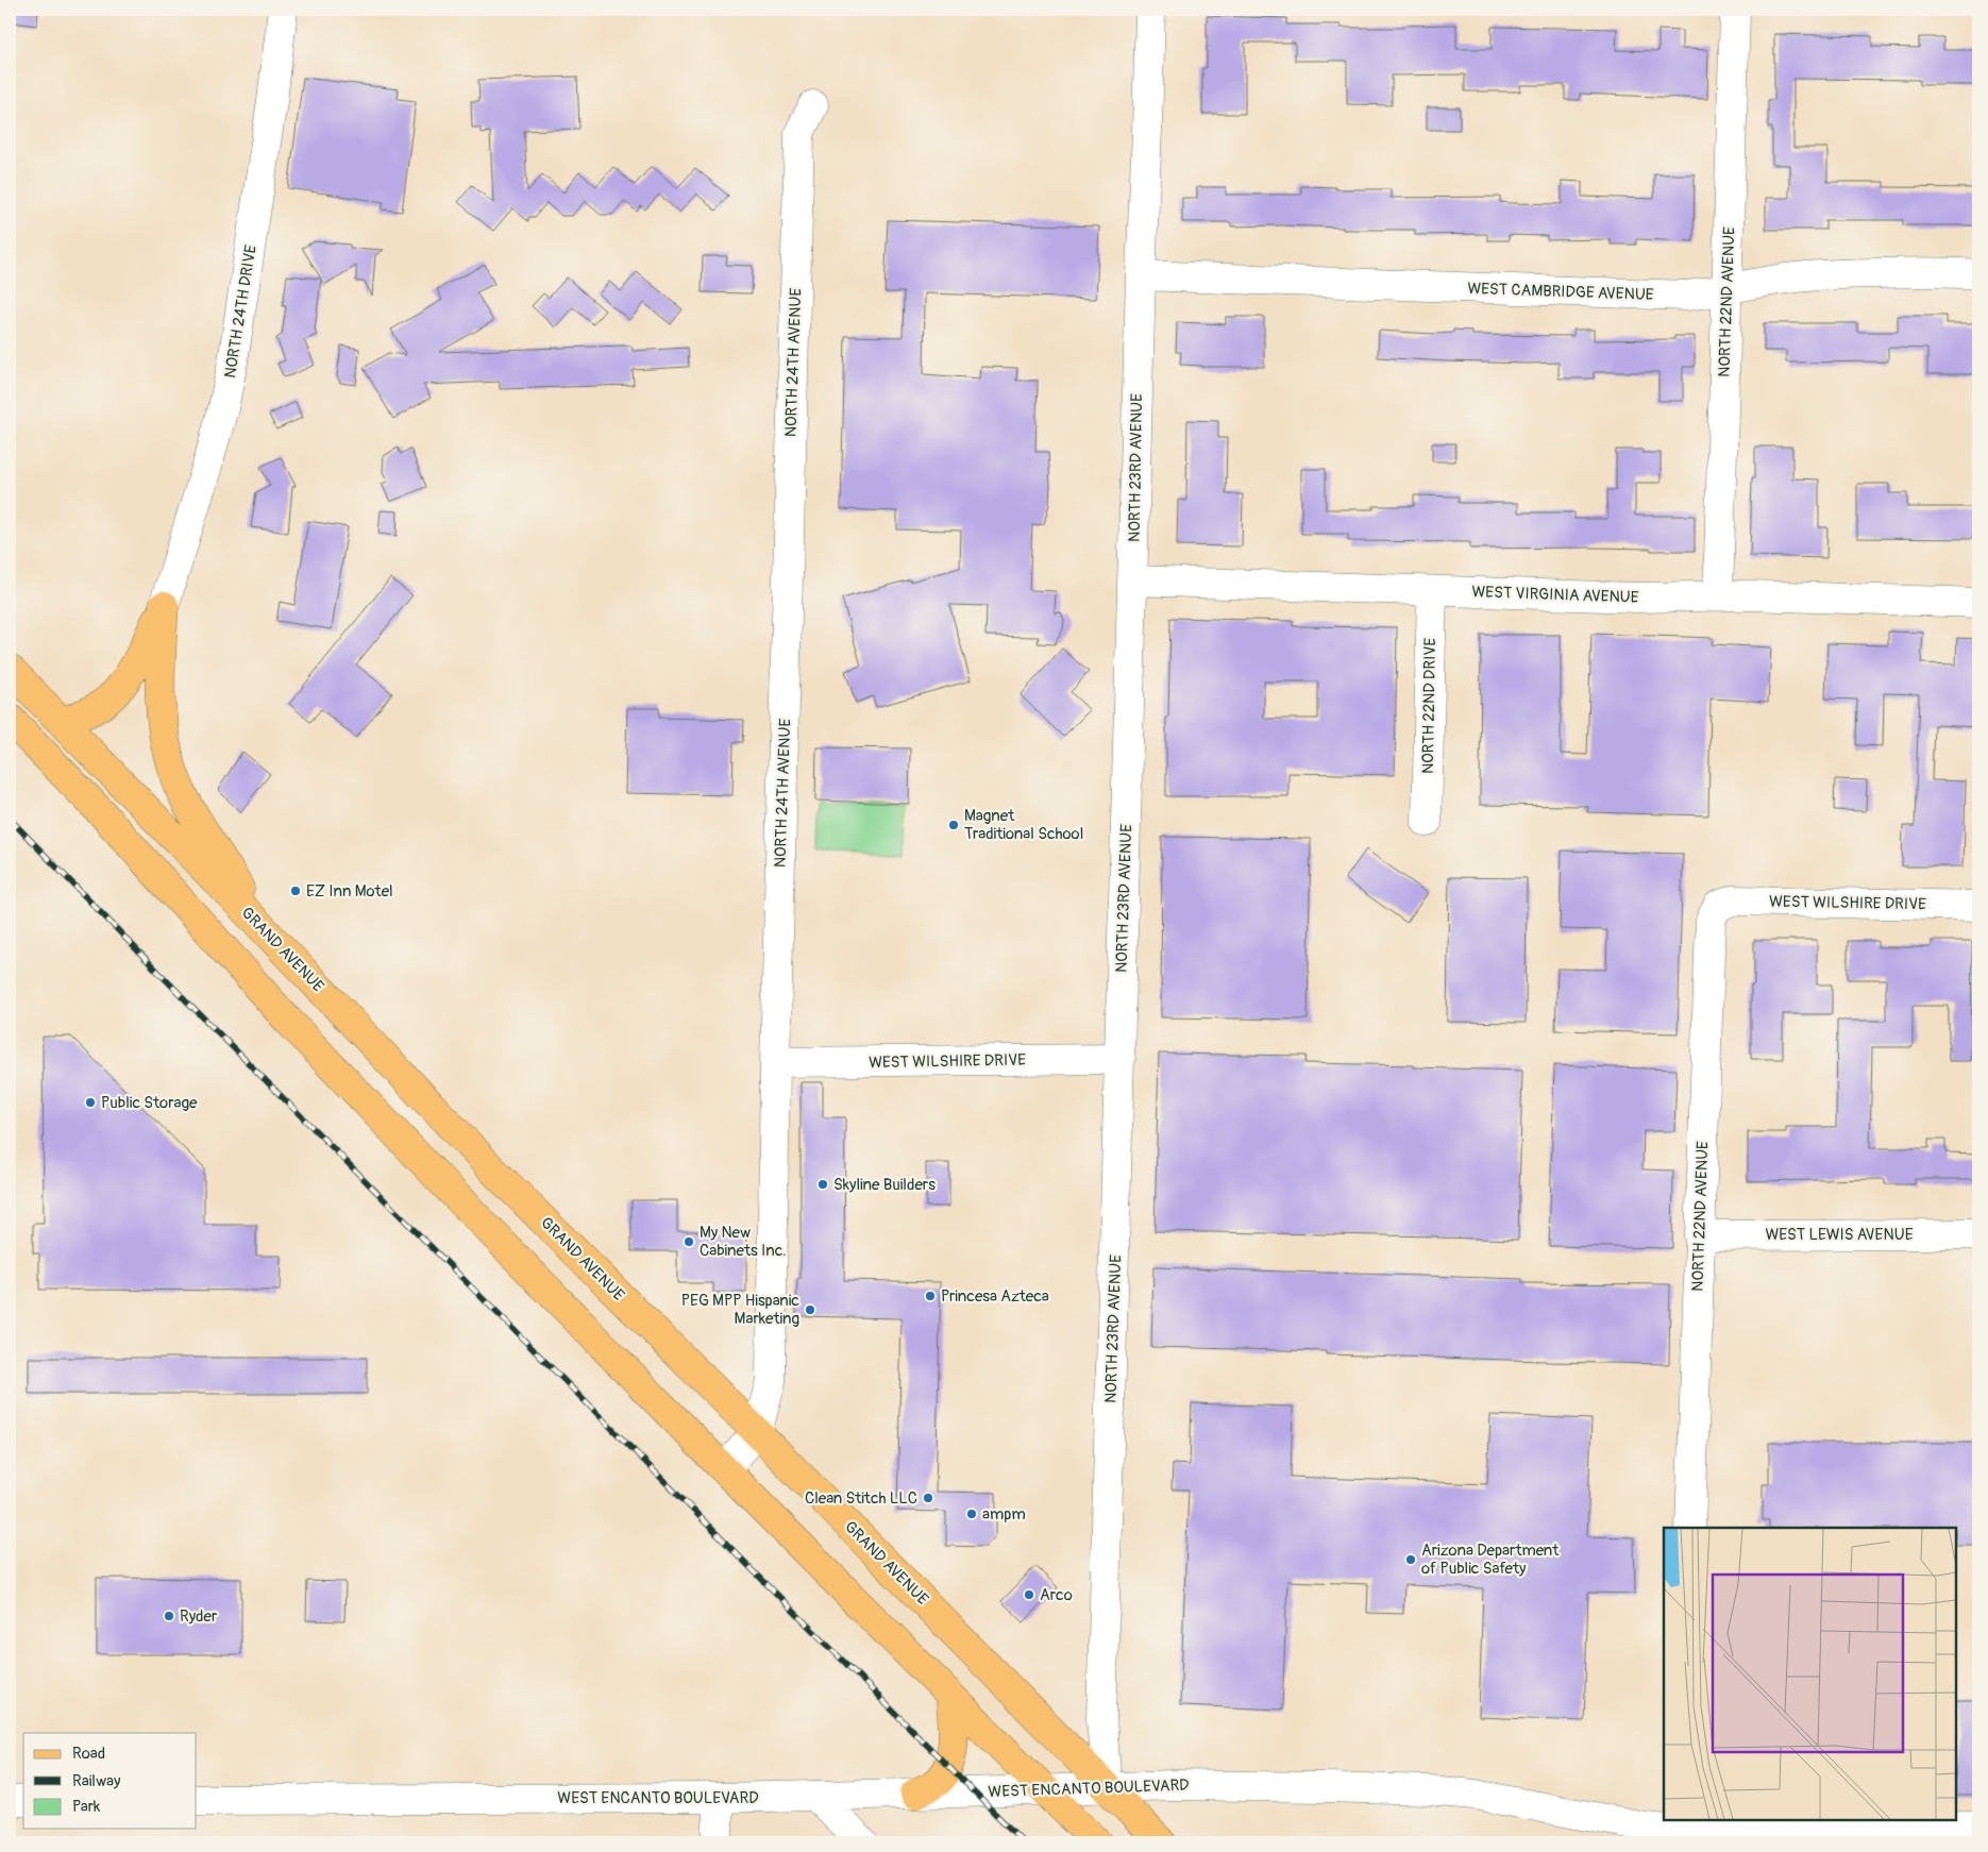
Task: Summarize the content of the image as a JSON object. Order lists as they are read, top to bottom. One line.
{"streets":{"main road":["GRAND AVENUE"],"street":["WEST CAMBRIDGE AVENUE","NORTH 22ND AVENUE","NORTH 24TH DRIVE","NORTH 24TH AVENUE","NORTH 23RD AVENUE","WEST VIRGINIA AVENUE","NORTH 22ND DRIVE","WEST WILSHIRE DRIVE","WEST LEWIS AVENUE","WEST ENCANTO BOULEVARD"]},"crossings":[["WEST CAMBRIDGE AVENUE","NORTH 22ND AVENUE"],["WEST CAMBRIDGE AVENUE","NORTH 23RD AVENUE"],["NORTH 22ND AVENUE","WEST VIRGINIA AVENUE"],["NORTH 22ND AVENUE","WEST WILSHIRE DRIVE"],["NORTH 22ND AVENUE","WEST LEWIS AVENUE"],["NORTH 24TH AVENUE","WEST WILSHIRE DRIVE"],["NORTH 24TH AVENUE","GRAND AVENUE"],["NORTH 23RD AVENUE","WEST VIRGINIA AVENUE"],["NORTH 23RD AVENUE","WEST WILSHIRE DRIVE"],["NORTH 23RD AVENUE","GRAND AVENUE"],["NORTH 23RD AVENUE","WEST ENCANTO BOULEVARD"],["WEST VIRGINIA AVENUE","NORTH 22ND DRIVE"],["GRAND AVENUE","WEST ENCANTO BOULEVARD"]],"places":["Magnet Traditional School","EZ Inn Motel","Public Storage","Skyline Builders","My New Cabinets Inc.","Princesa Azteca","PEG MPP Hispanic Marketing","Clean Stitch LLC","ampm","Arizona Department of Public Safety","Arco","Ryder"],"legend":["Road","Railway","Park"]}
